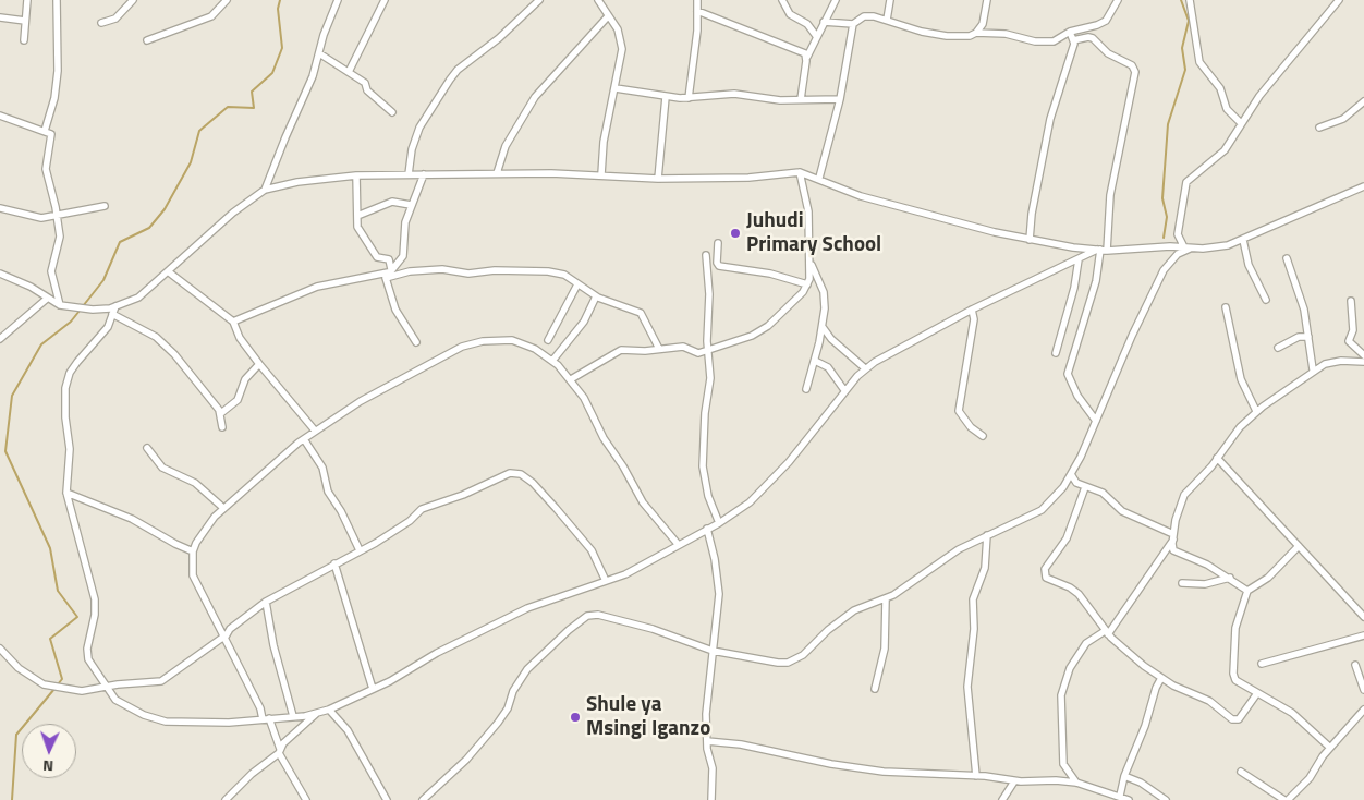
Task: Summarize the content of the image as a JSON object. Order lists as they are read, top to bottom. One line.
{"places":["Juhudi Primary School","Shule ya Msingi Iganzo"],"north":"bottom"}
